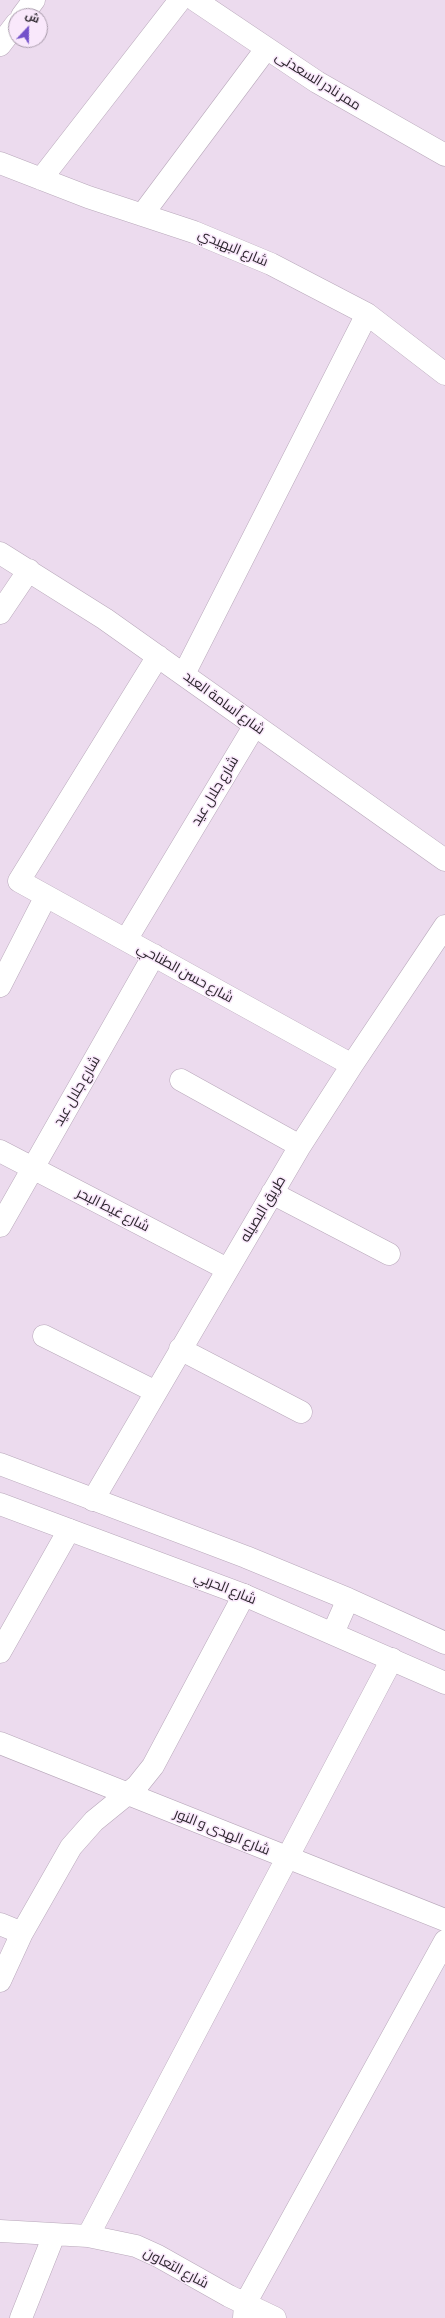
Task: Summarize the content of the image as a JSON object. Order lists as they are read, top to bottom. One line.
{"streets":{"street":["ممر نادر السعدنى","شارع البهيدي","شارع أسامة العبد","شارع جلال عيد","شارع حسن الطناحي","طريق البصيله","شارع غيط البحر","شارع الحربي","شارع الهدى و النور","شارع التعاون"]},"crossings":[["شارع أسامة العبد","شارع جلال عيد"],["شارع أسامة العبد","شارع حسن الطناحي"],["شارع جلال عيد","شارع حسن الطناحي"],["شارع جلال عيد","شارع غيط البحر"],["شارع حسن الطناحي","طريق البصيله"],["طريق البصيله","شارع غيط البحر"]],"north":"top"}
